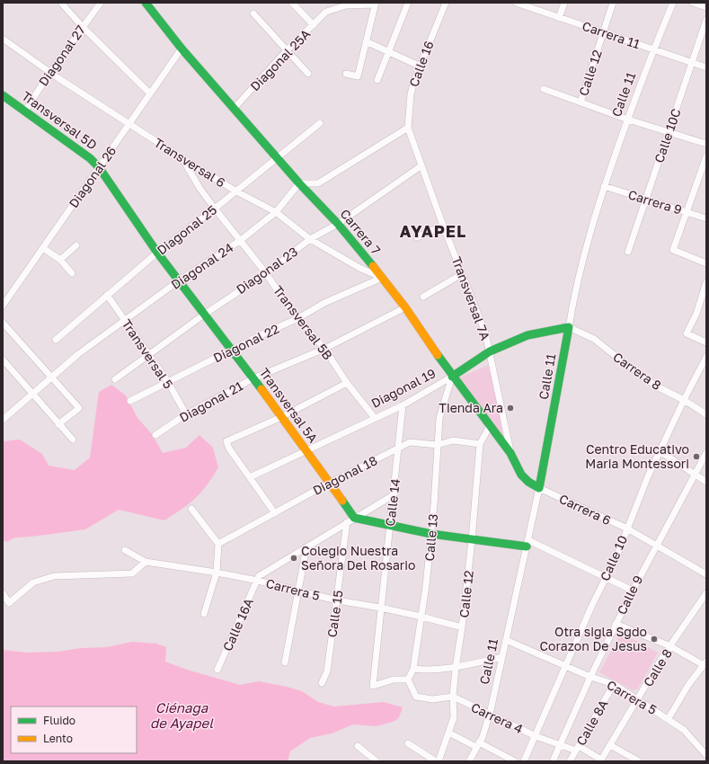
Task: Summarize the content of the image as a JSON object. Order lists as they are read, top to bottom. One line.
{"streets":{"main road":["Calle 11","Transversal 5D","Carrera 7","Diagonal 19","Transversal 5A"],"street":["Carrera 11","Diagonal 27","Diagonal 25A","Calle 16","Calle 12","Calle 10C","Transversal 6","Diagonal 26","Carrera 9","Diagonal 25","Diagonal 24","Diagonal 23","Transversal 7A","Transversal 5B","Diagonal 22","Transversal 5","Carrera 8","Diagonal 21","Diagonal 18","Calle 14","Carrera 6","Calle 13","Calle 10","Carrera 5","Calle 9","Calle 15","Calle 16A","Calle 8","Carrera 4","Calle 8A"]},"crossings":[["Carrera 11","Calle 12"],["Carrera 11","Calle 11"],["Carrera 11","Calle 10C"],["Diagonal 27","Transversal 5D"],["Diagonal 27","Transversal 6"],["Diagonal 25A","Carrera 7"],["Calle 16","Transversal 7A"],["Calle 12","Carrera 7"],["Calle 12","Diagonal 18"],["Calle 12","Carrera 5"],["Calle 12","Carrera 4"],["Calle 11","Carrera 9"],["Calle 11","Carrera 7"],["Calle 11","Carrera 8"],["Calle 11","Diagonal 19"],["Calle 11","Carrera 6"],["Calle 11","Carrera 5"],["Calle 11","Carrera 4"],["Transversal 5D","Diagonal 26"],["Transversal 5D","Transversal 5A"],["Calle 10C","Carrera 9"],["Transversal 6","Diagonal 26"],["Transversal 6","Diagonal 25"],["Transversal 6","Carrera 7"],["Transversal 6","Diagonal 24"],["Transversal 6","Diagonal 23"],["Transversal 6","Transversal 5B"],["Transversal 6","Diagonal 22"],["Diagonal 26","Carrera 7"],["Diagonal 26","Transversal 5A"],["Diagonal 25","Carrera 7"],["Diagonal 25","Transversal 5B"],["Diagonal 25","Transversal 5"],["Diagonal 25","Transversal 5A"],["Carrera 7","Diagonal 24"],["Carrera 7","Diagonal 23"],["Carrera 7","Transversal 7A"],["Carrera 7","Diagonal 22"],["Carrera 7","Diagonal 19"],["Carrera 7","Diagonal 21"],["Carrera 7","Carrera 6"],["Carrera 7","Calle 13"],["Diagonal 24","Transversal 5B"],["Diagonal 24","Transversal 5"],["Diagonal 24","Transversal 5A"],["Diagonal 23","Transversal 7A"],["Diagonal 23","Transversal 5B"],["Diagonal 23","Transversal 5"],["Diagonal 23","Transversal 5A"],["Transversal 7A","Diagonal 19"],["Transversal 5B","Diagonal 22"],["Transversal 5B","Diagonal 19"],["Transversal 5B","Diagonal 21"],["Diagonal 22","Transversal 5"],["Diagonal 22","Transversal 5A"],["Transversal 5","Diagonal 21"],["Carrera 8","Diagonal 19"],["Carrera 8","Calle 10"],["Diagonal 19","Transversal 5A"],["Diagonal 19","Calle 14"],["Diagonal 19","Calle 13"],["Diagonal 21","Transversal 5A"],["Transversal 5A","Diagonal 18"],["Transversal 5A","Calle 15"],["Diagonal 18","Calle 14"],["Diagonal 18","Calle 13"],["Calle 14","Calle 13"],["Calle 14","Carrera 5"],["Carrera 6","Calle 10"],["Carrera 6","Calle 9"],["Calle 13","Carrera 5"],["Calle 10","Carrera 5"],["Calle 10","Carrera 4"],["Carrera 5","Calle 9"],["Carrera 5","Calle 15"],["Carrera 5","Calle 16A"],["Carrera 5","Calle 8"],["Carrera 5","Calle 8A"],["Calle 9","Carrera 4"],["Calle 8","Carrera 4"],["Carrera 4","Calle 8A"]],"districts":["AYAPEL"],"water":["Ciénaga de Ayapel"],"places":["Tienda Ara","Centro Educativo Maria Montessori","Colegio Nuestra Señora Del Rosario","Otra sigla Sgdo Corazon De Jesus"],"legend":["Fluido","Lento"]}
